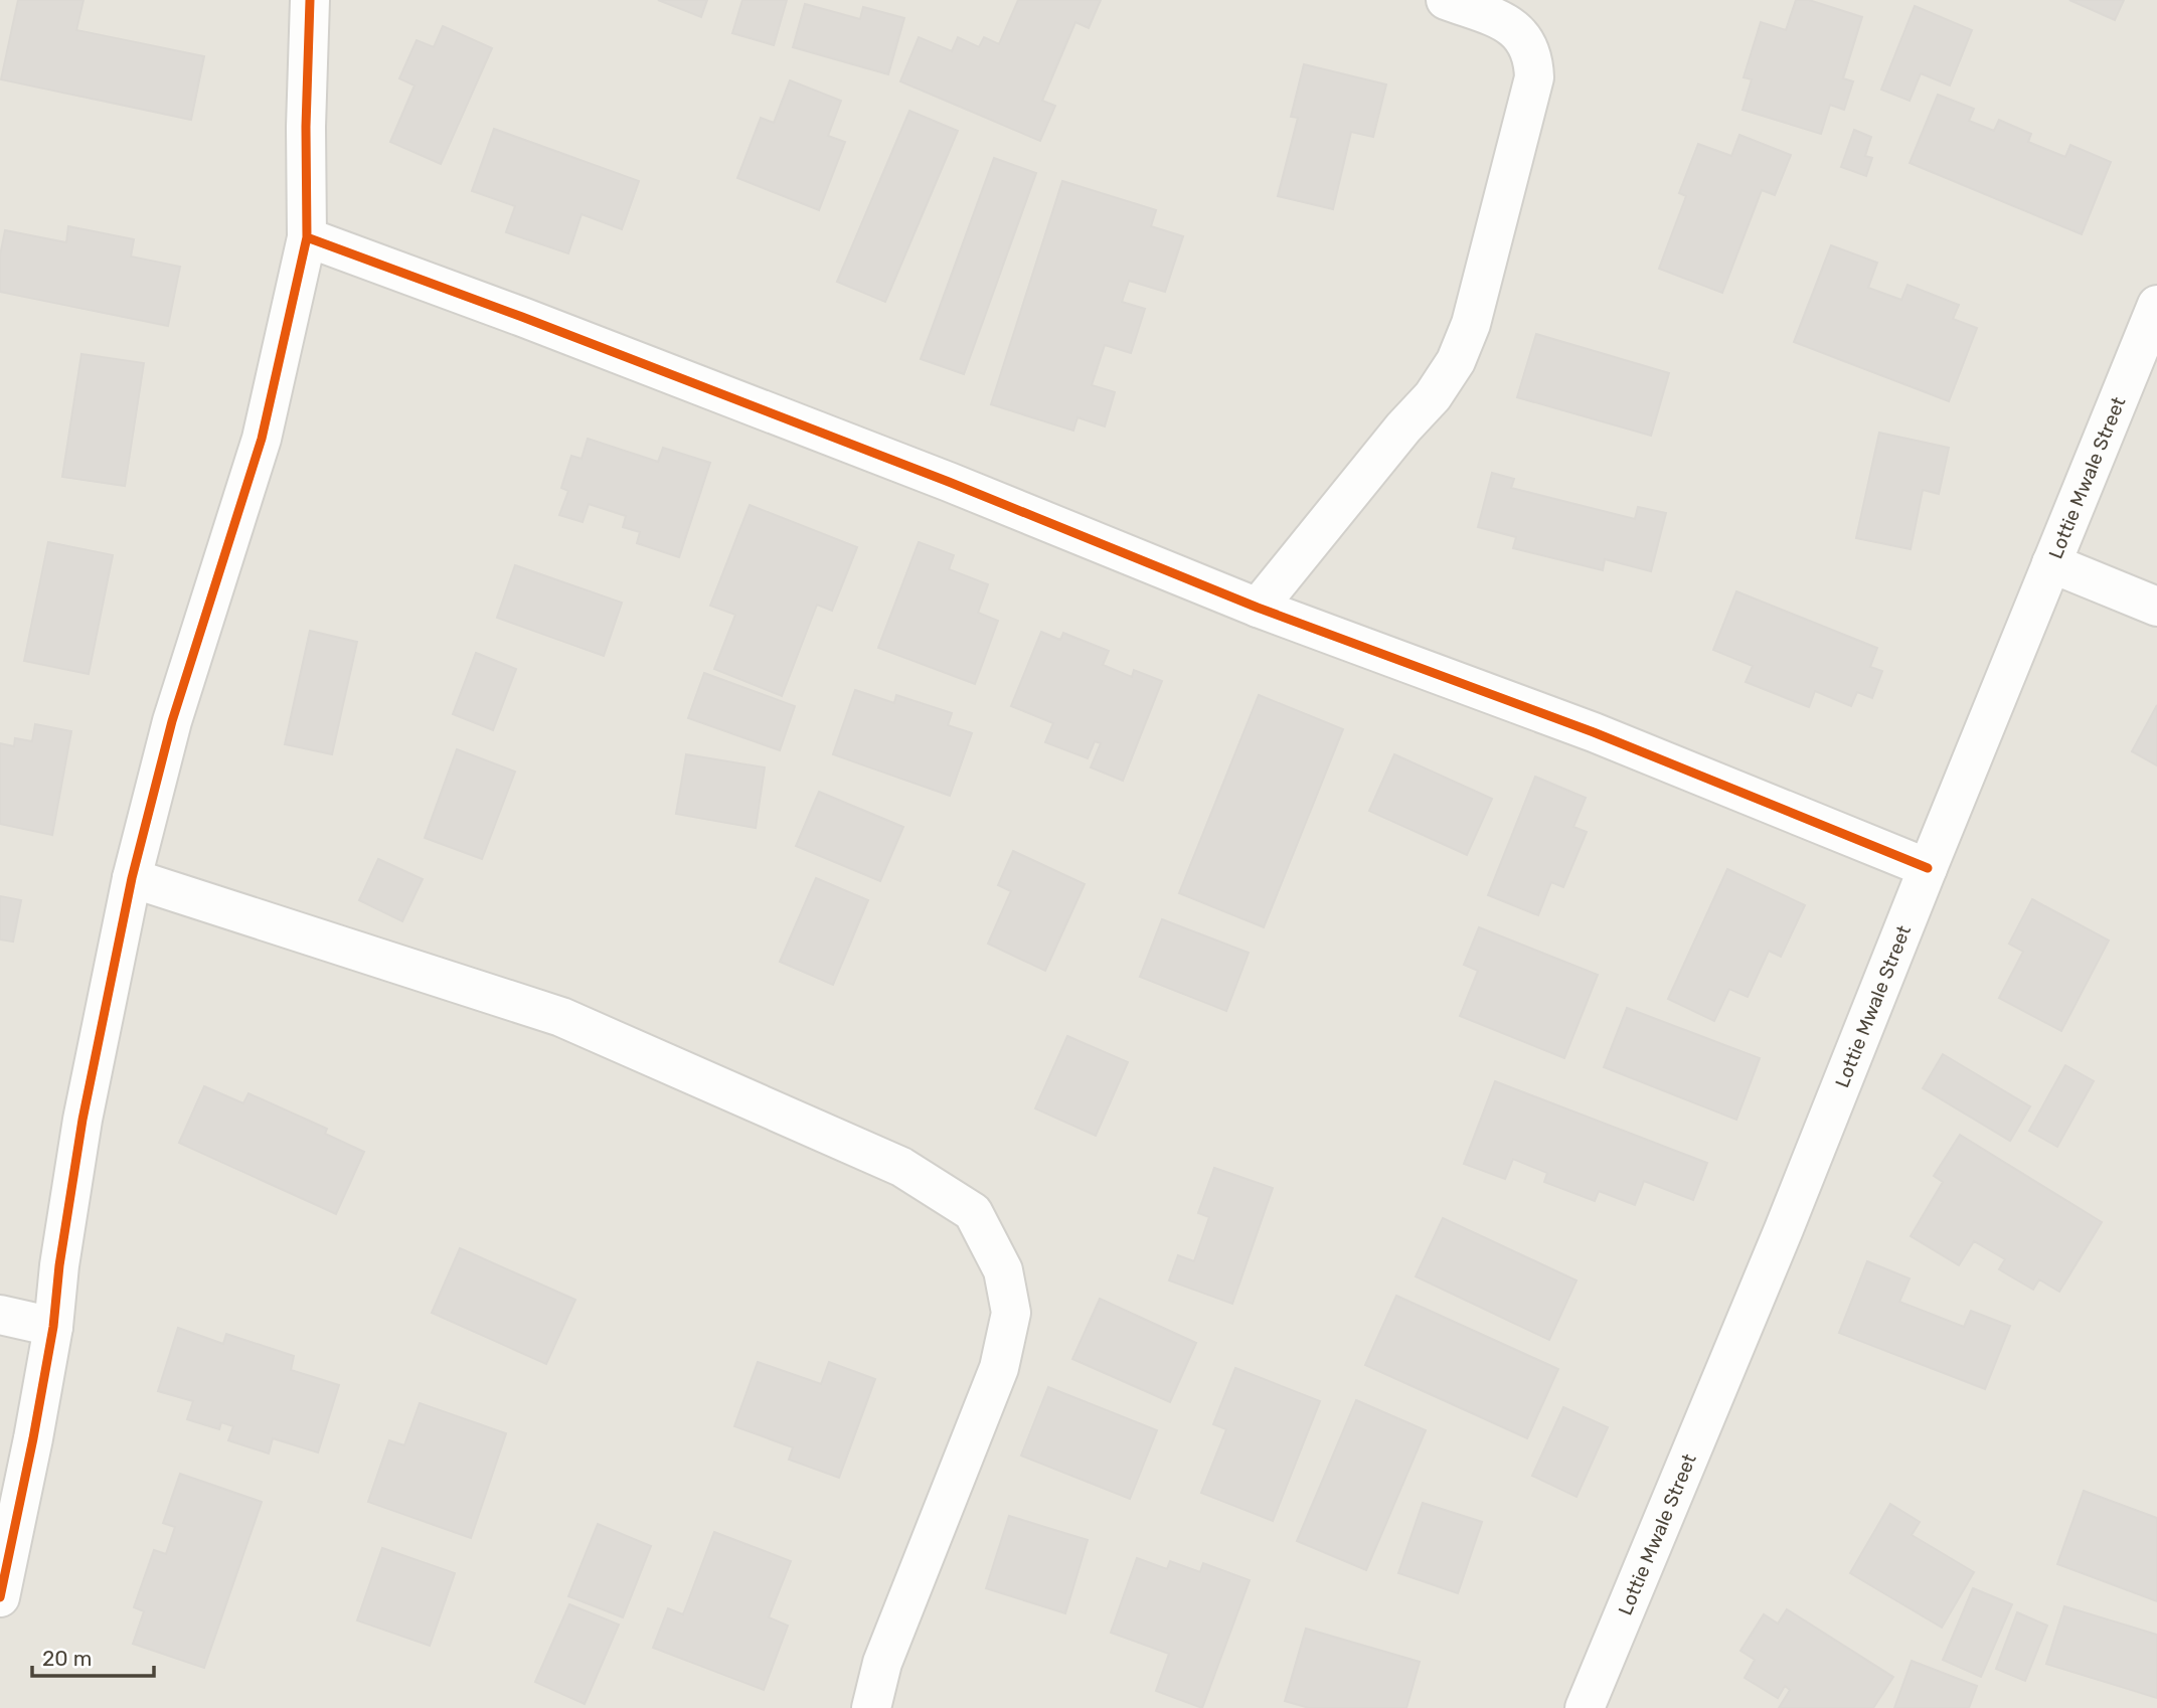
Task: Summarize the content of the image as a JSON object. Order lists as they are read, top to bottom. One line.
{"streets":{"street":["Lottie Mwale Street"]},"scale_bar":"20 m"}
